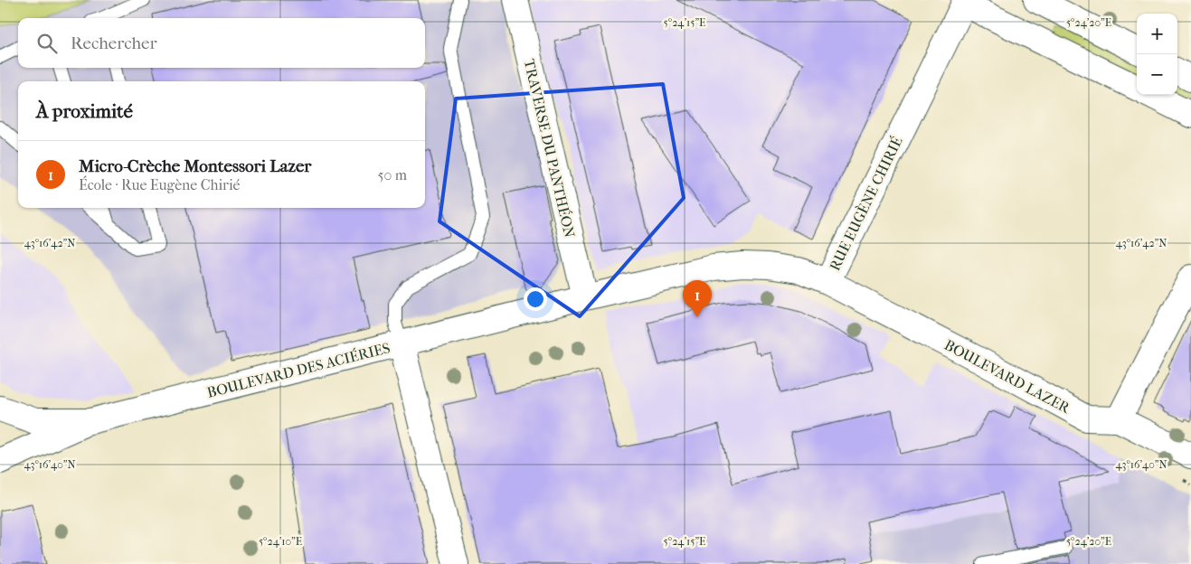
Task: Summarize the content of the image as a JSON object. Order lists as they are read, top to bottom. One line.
{"streets":{"street":["TRAVERSE DU PANTHÉON","RUE EUGÈNE CHIRIÉ","BOULEVARD DES ACIÉRIES","BOULEVARD LAZER"]},"crossings":[["TRAVERSE DU PANTHÉON","RUE EUGÈNE CHIRIÉ"],["RUE EUGÈNE CHIRIÉ","BOULEVARD DES ACIÉRIES"],["RUE EUGÈNE CHIRIÉ","BOULEVARD LAZER"]],"page":{"map_buttons":["+","−"],"search":"Rechercher","heading":"À proximité","list":[{"mark":"1","name":"Micro-Crèche Montessori Lazer","note":"École · Rue Eugène Chirié","value":"50 m"}],"pins":"1"},"coordinates":["5°24'15\"E","5°24'20\"E","43°16'42\"N","43°16'40\"N","5°24'10\"E"]}
